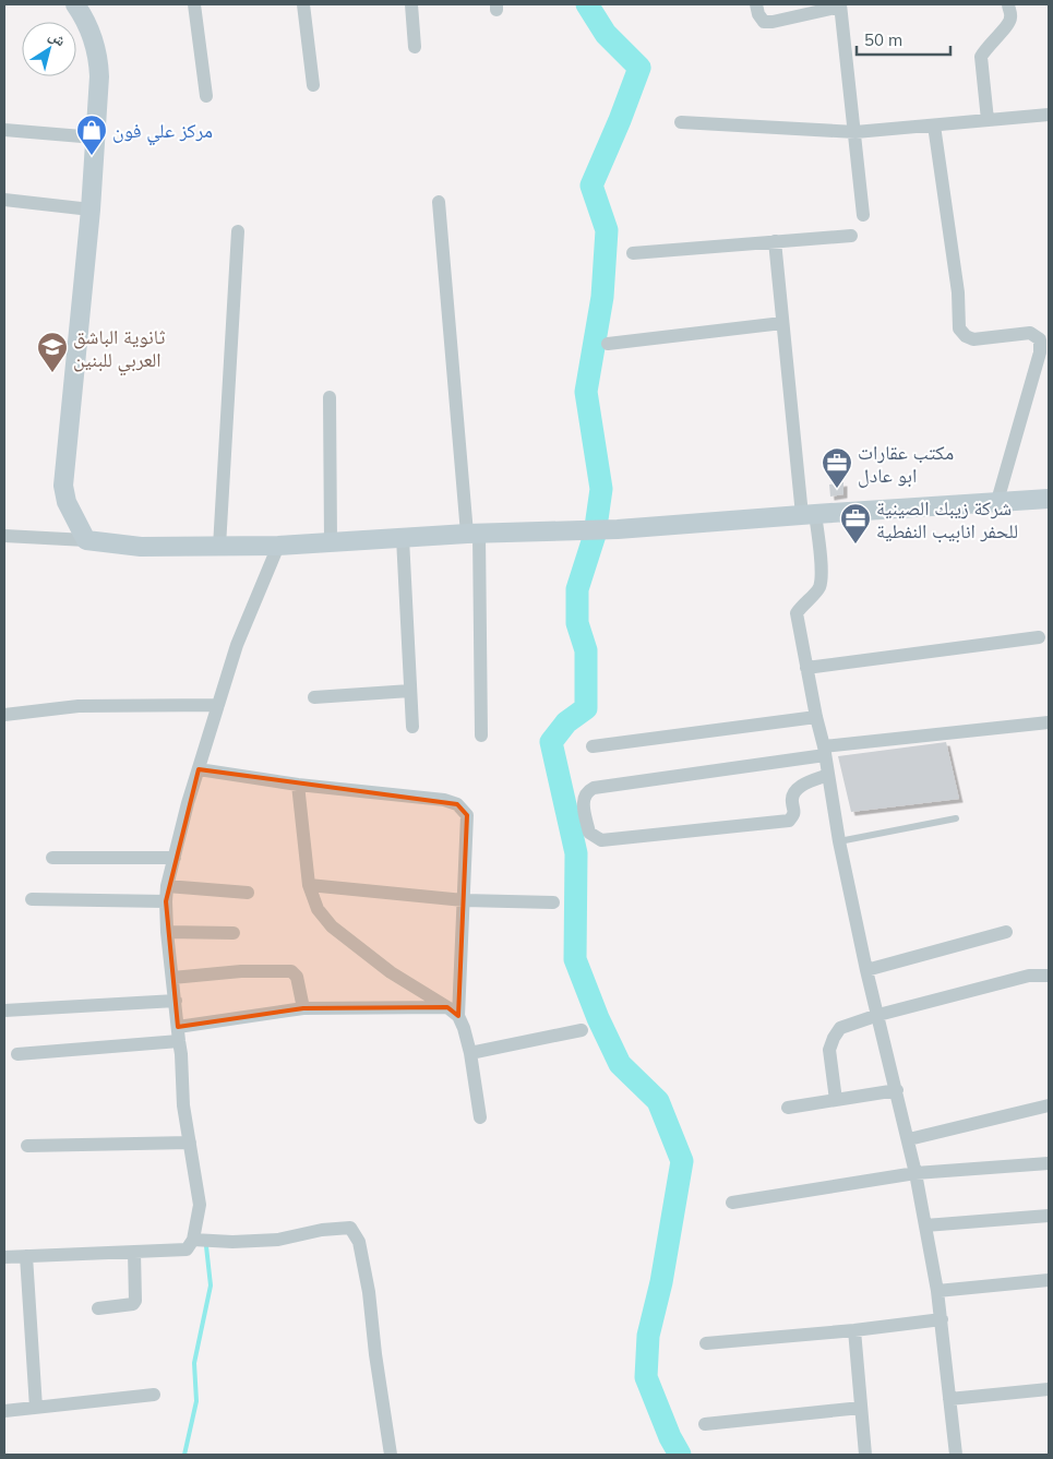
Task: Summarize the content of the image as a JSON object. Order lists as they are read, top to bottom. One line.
{"places":{"shop":["مركز علي فون"],"school or university":["ثانوية الباشق العربي للبنين"],"office":["مكتب عقارات ابو عادل","شركة زيبك الصينية للحفر انابيب النفطية"]},"scale_bar":"50 m","north":"top right"}
